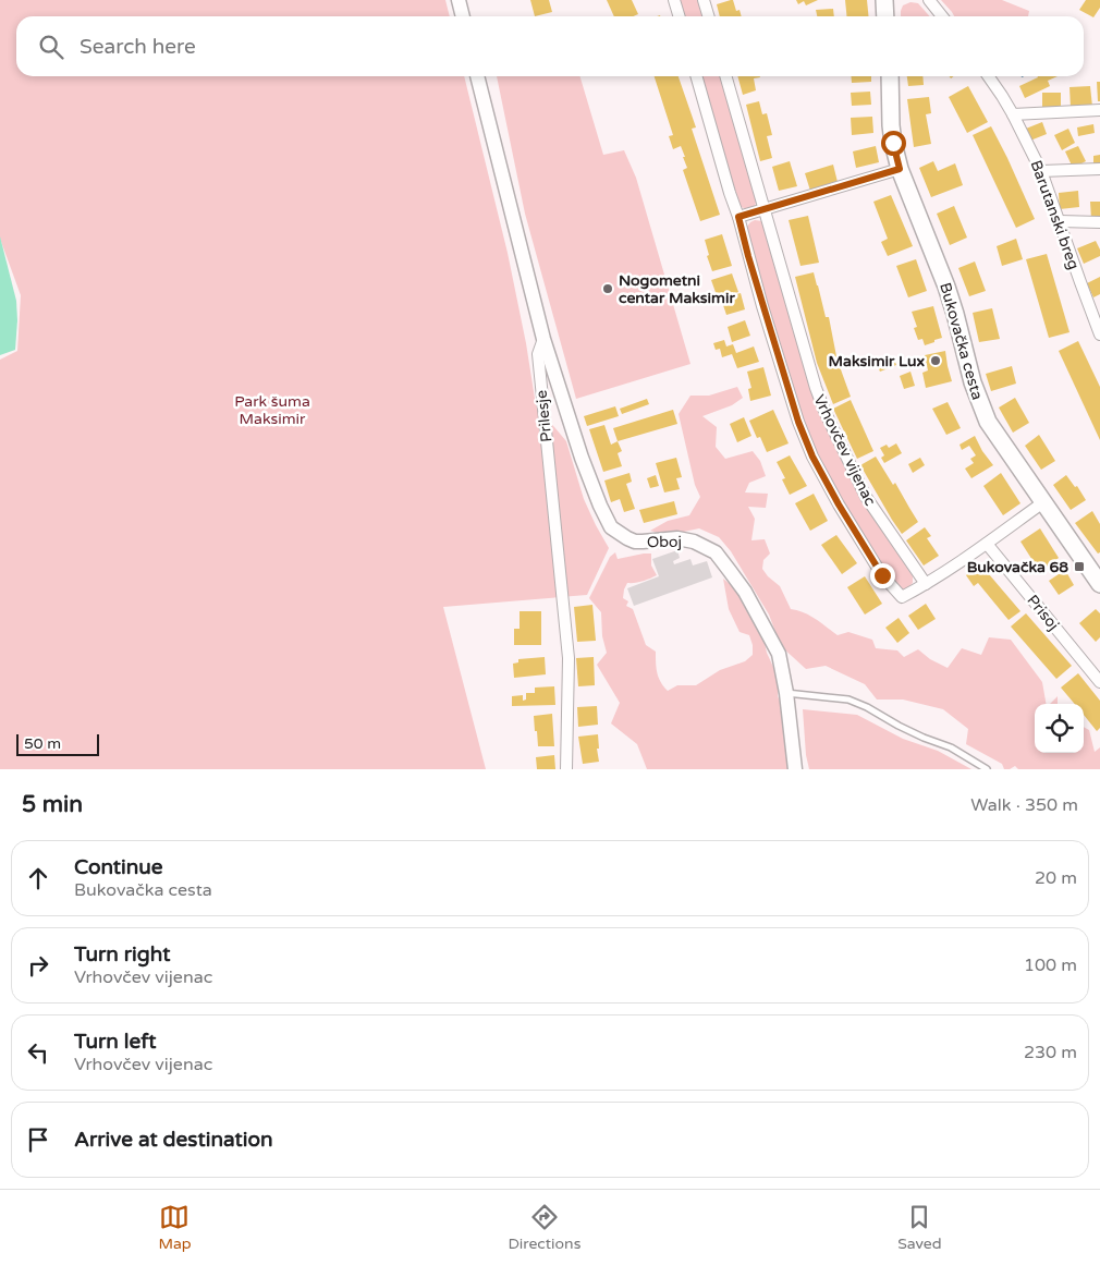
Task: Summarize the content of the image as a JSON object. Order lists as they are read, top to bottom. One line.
{"streets":{"main road":["Bukovačka cesta"],"street":["Barutanski breg","Prilesje","Vrhovčev vijenac","Oboj","Prisoj"]},"crossings":[["Bukovačka cesta","Vrhovčev vijenac"],["Prilesje","Oboj"],["Vrhovčev vijenac","Prisoj"]],"parks":["Park šuma Maksimir"],"places":{"other":["Nogometni centar Maksimir","Maksimir Lux"],"transit":["Bukovačka 68"]},"scale_bar":"50 m","page":{"search":"Search here","scale":"50 m","heading":["5 min","Walk · 350 m"],"list":[["Continue","Bukovačka cesta","20 m"],["Turn right","Vrhovčev vijenac","100 m"],["Turn left","Vrhovčev vijenac","230 m"],"Arrive at destination"],"nav":["Map","Directions","Saved"]}}
